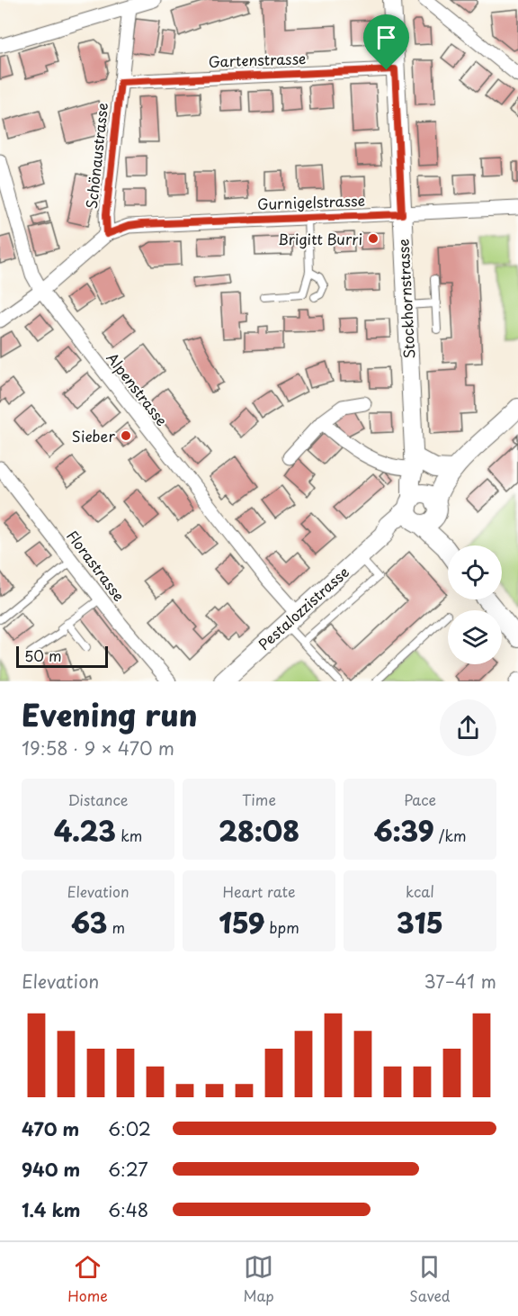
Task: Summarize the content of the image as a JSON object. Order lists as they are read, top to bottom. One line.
{"streets":{"street":["Gartenstrasse","Schönaustrasse","Gurnigelstrasse","Stockhornstrasse","Alpenstrasse","Florastrasse","Pestalozzistrasse"]},"crossings":[["Gartenstrasse","Schönaustrasse"],["Gartenstrasse","Stockhornstrasse"],["Schönaustrasse","Gurnigelstrasse"],["Gurnigelstrasse","Stockhornstrasse"],["Stockhornstrasse","Pestalozzistrasse"],["Alpenstrasse","Pestalozzistrasse"]],"places":["Brigitt Burri","Sieber"],"scale_bar":"50 m","page":{"scale":"50 m","heading":["Evening run","19:58 · 9 × 470 m"],"stats":[["Distance","4.23 km"],["Time","28:08"],["Pace","6:39 /km"],["Elevation","63 m"],["Heart rate","159 bpm"],["kcal","315"]],"chart":["Elevation","37–41 m"],"list":[{"name":"470 m","note":"6:02"},{"name":"940 m","note":"6:27"},{"name":"1.4 km","note":"6:48"}],"tabs":["Home","Map","Saved"]}}
